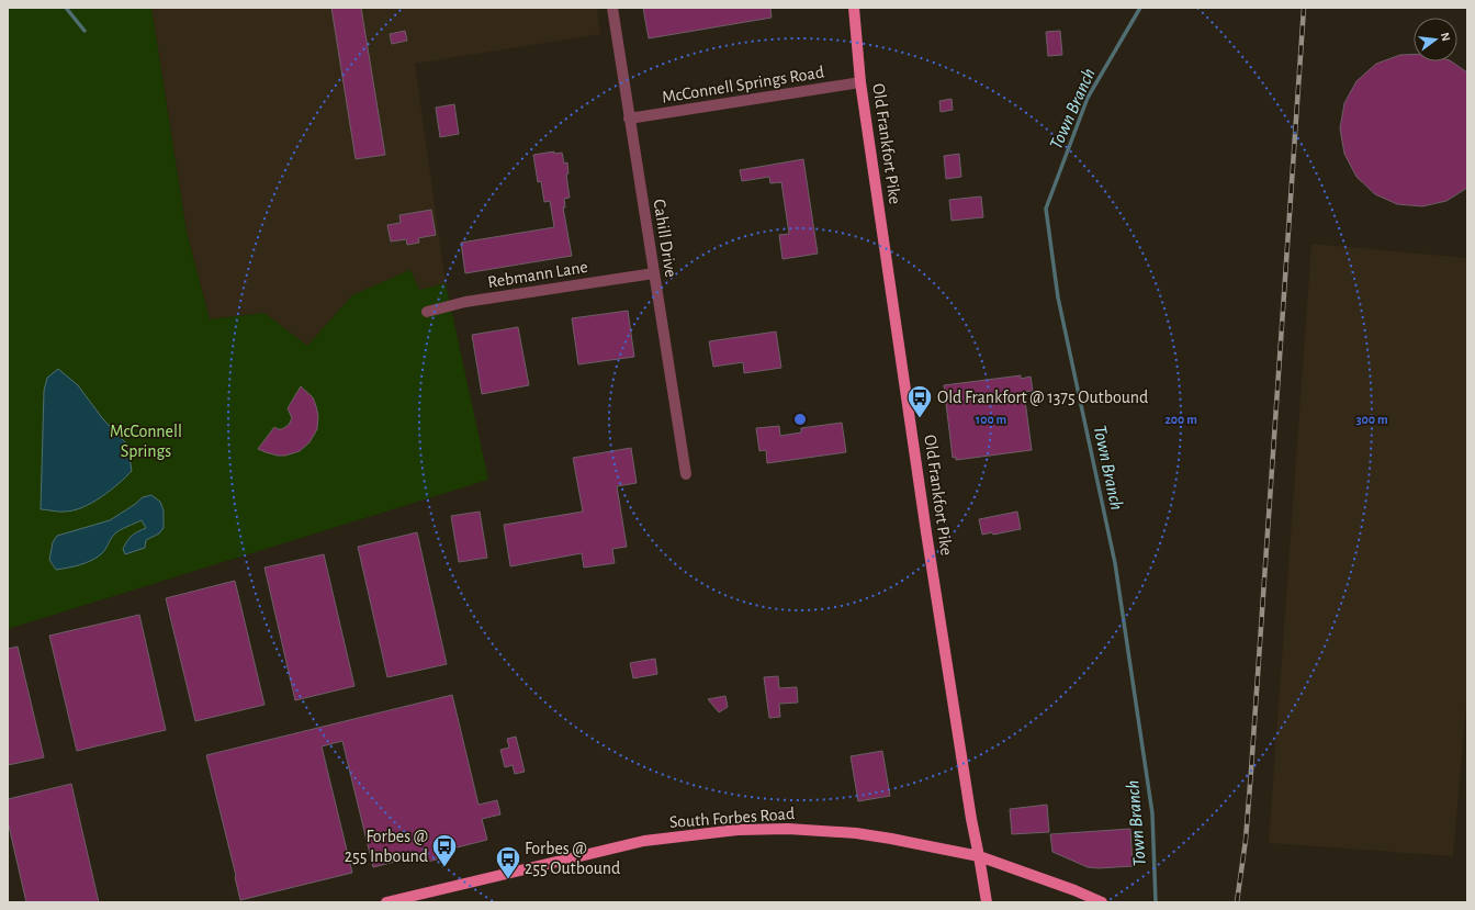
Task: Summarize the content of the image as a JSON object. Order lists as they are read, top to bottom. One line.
{"streets":{"main road":["Old Frankfort Pike","South Forbes Road"],"street":["McConnell Springs Road","Cahill Drive","Rebmann Lane"]},"crossings":[["McConnell Springs Road","Old Frankfort Pike"],["McConnell Springs Road","Cahill Drive"],["Old Frankfort Pike","South Forbes Road"],["Cahill Drive","Rebmann Lane"]],"water":["Town Branch"],"parks":["McConnell Springs"],"places":{"bus stop":["Old Frankfort @ 1375 Outbound","Forbes @ 255 Inbound","Forbes @ 255 Outbound"]},"north":"right","rings":["100 m","200 m","300 m"]}
